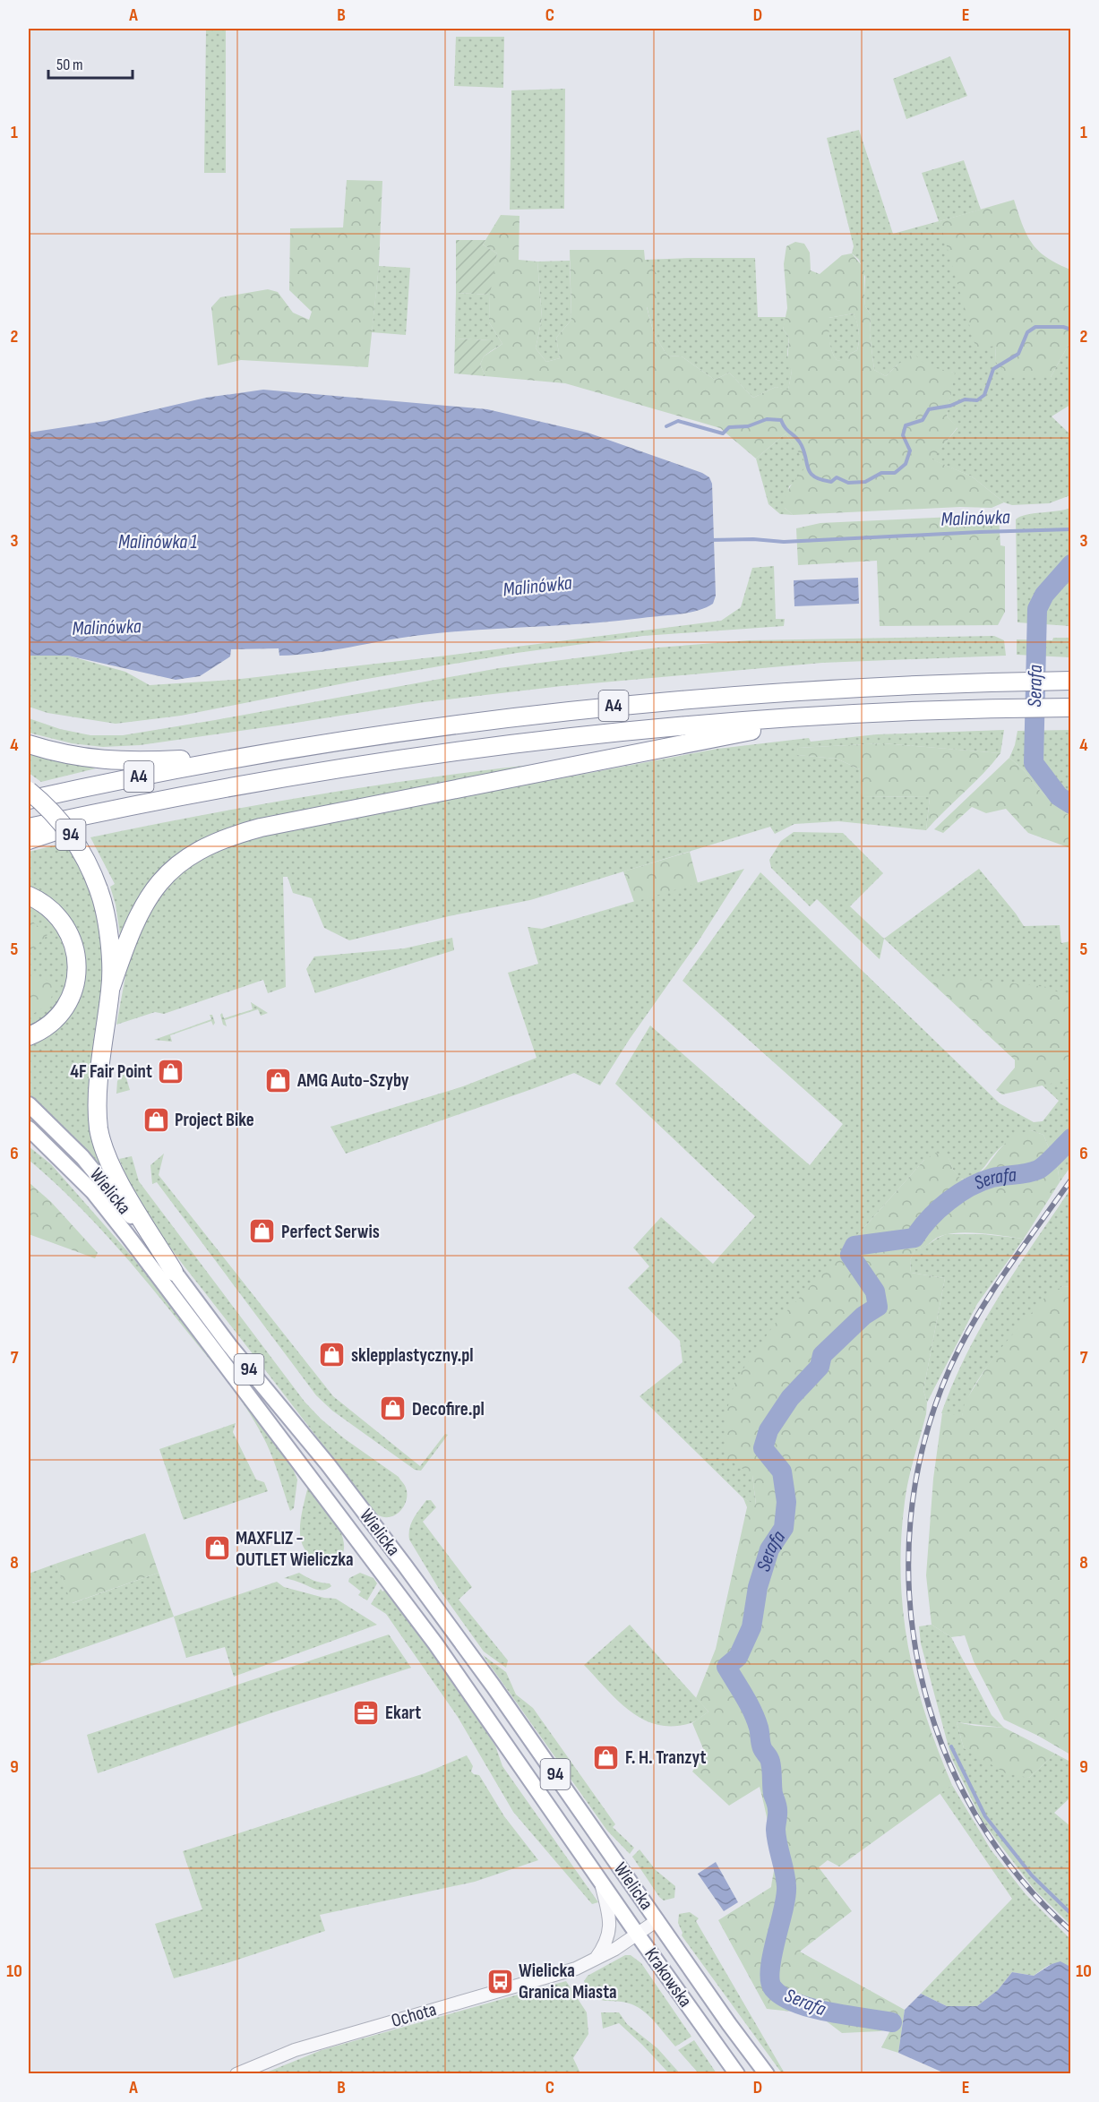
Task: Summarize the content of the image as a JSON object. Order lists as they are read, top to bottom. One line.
{"streets":{"highway":["A4","94"],"main road":["Wielicka","Krakowska"],"street":["Ochota"]},"crossings":[["Wielicka","Krakowska"],["Wielicka","Ochota"],["Krakowska","Ochota"]],"water":["Malinówka","Malinówka 1","Serafa"],"places":{"shop":["4F Fair Point","AMG Auto-Szyby","Project Bike","Perfect Serwis","sklepplastyczny.pl","Decofire.pl","MAXFLIZ - OUTLET Wieliczka","F. H. Tranzyt"],"office":["Ekart"],"bus stop":["Wielicka Granica Miasta"]},"scale_bar":"50 m","grid":{"columns":["A","B","C","D","E"],"rows":["1","2","3","4","5","6","7","8","9","10"]}}
